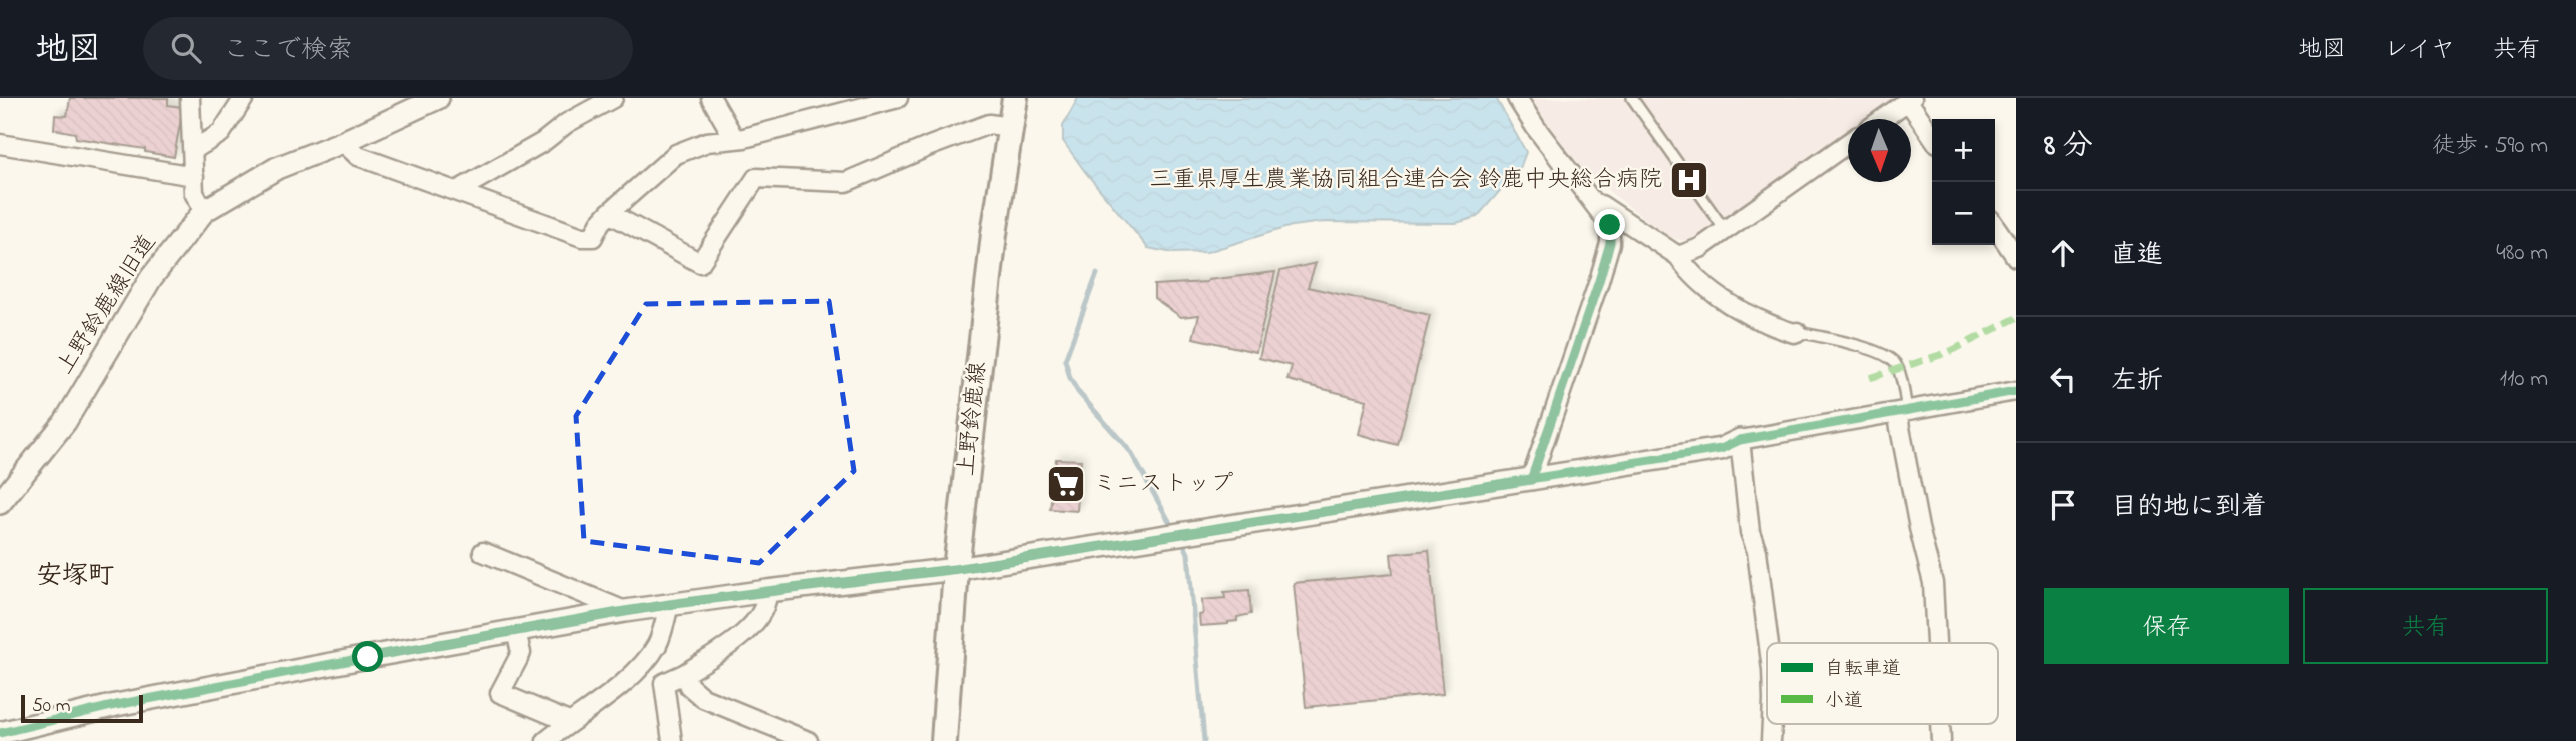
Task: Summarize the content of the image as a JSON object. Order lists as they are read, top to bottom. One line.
{"streets":{"main road":["上野鈴鹿線"],"street":["上野鈴鹿線旧道"]},"districts":["安塚町"],"places":{"hospital":["三重県厚生農業協同組合連合会 鈴鹿中央総合病院"],"supermarket":["ミニストップ"]},"legend":["自転車道","小道"],"scale_bar":"50 m","north":"bottom","page":{"header":"地図","search":"ここで検索","nav":["地図","レイヤ","共有"],"heading":["8 分","徒歩 · 590 m"],"map_buttons":["+","−"],"list":[["直進","480 m"],["左折","110 m"],"目的地に到着"],"buttons":["保存","共有"],"scale":"50 m"}}
